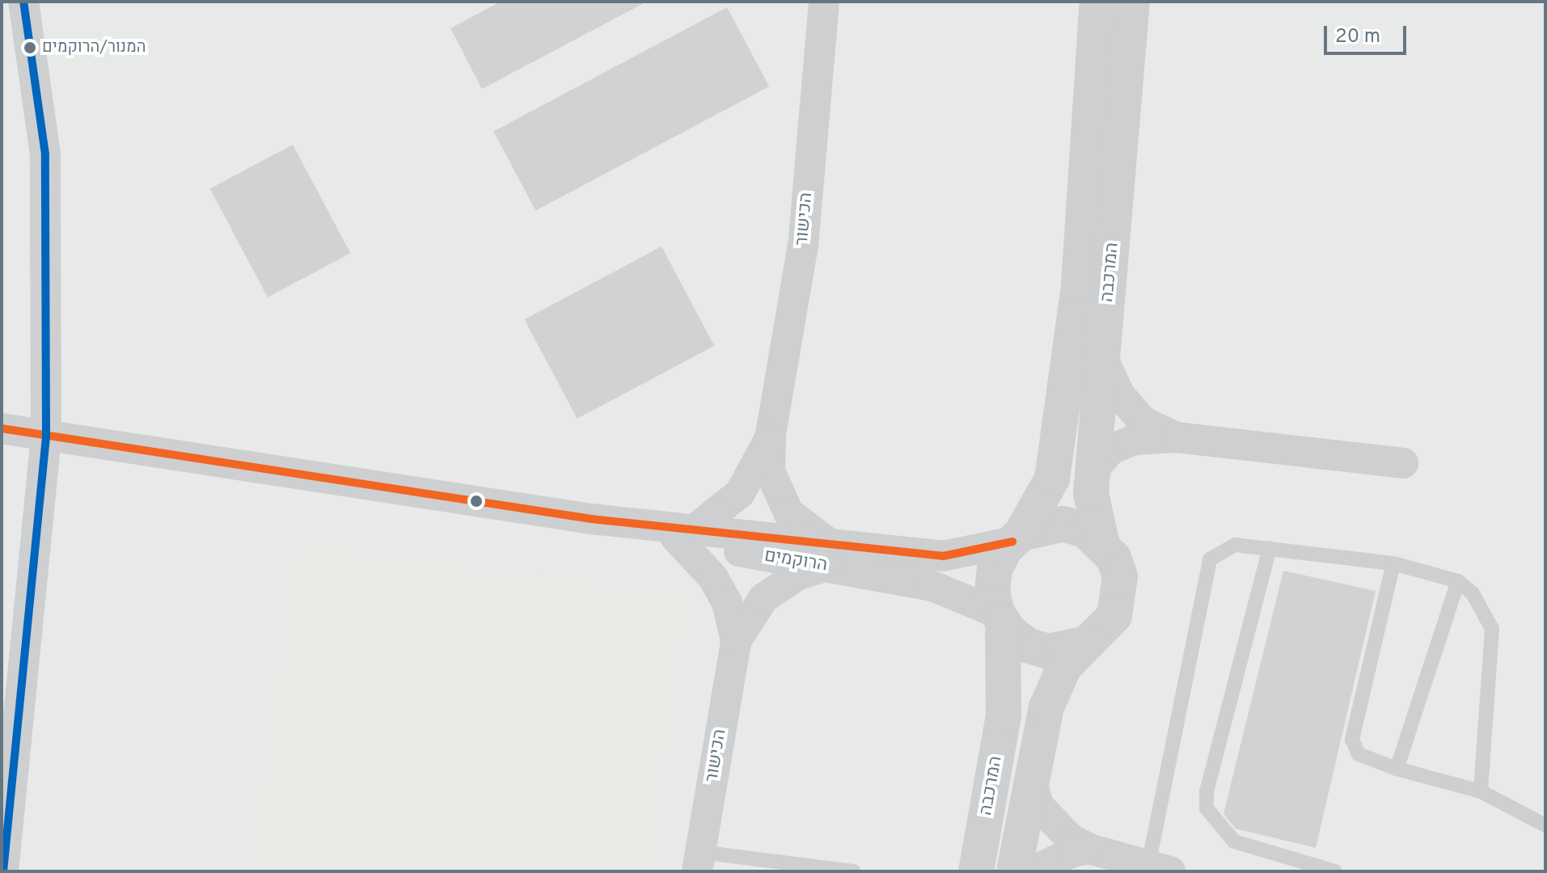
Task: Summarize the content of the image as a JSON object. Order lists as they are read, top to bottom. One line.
{"streets":{"street":["הכישור","המרכבה","הרוקמים"]},"crossings":[["הכישור","הרוקמים"],["המרכבה","הרוקמים"]],"places":["המנור/הרוקמים"],"scale_bar":"20 m"}
